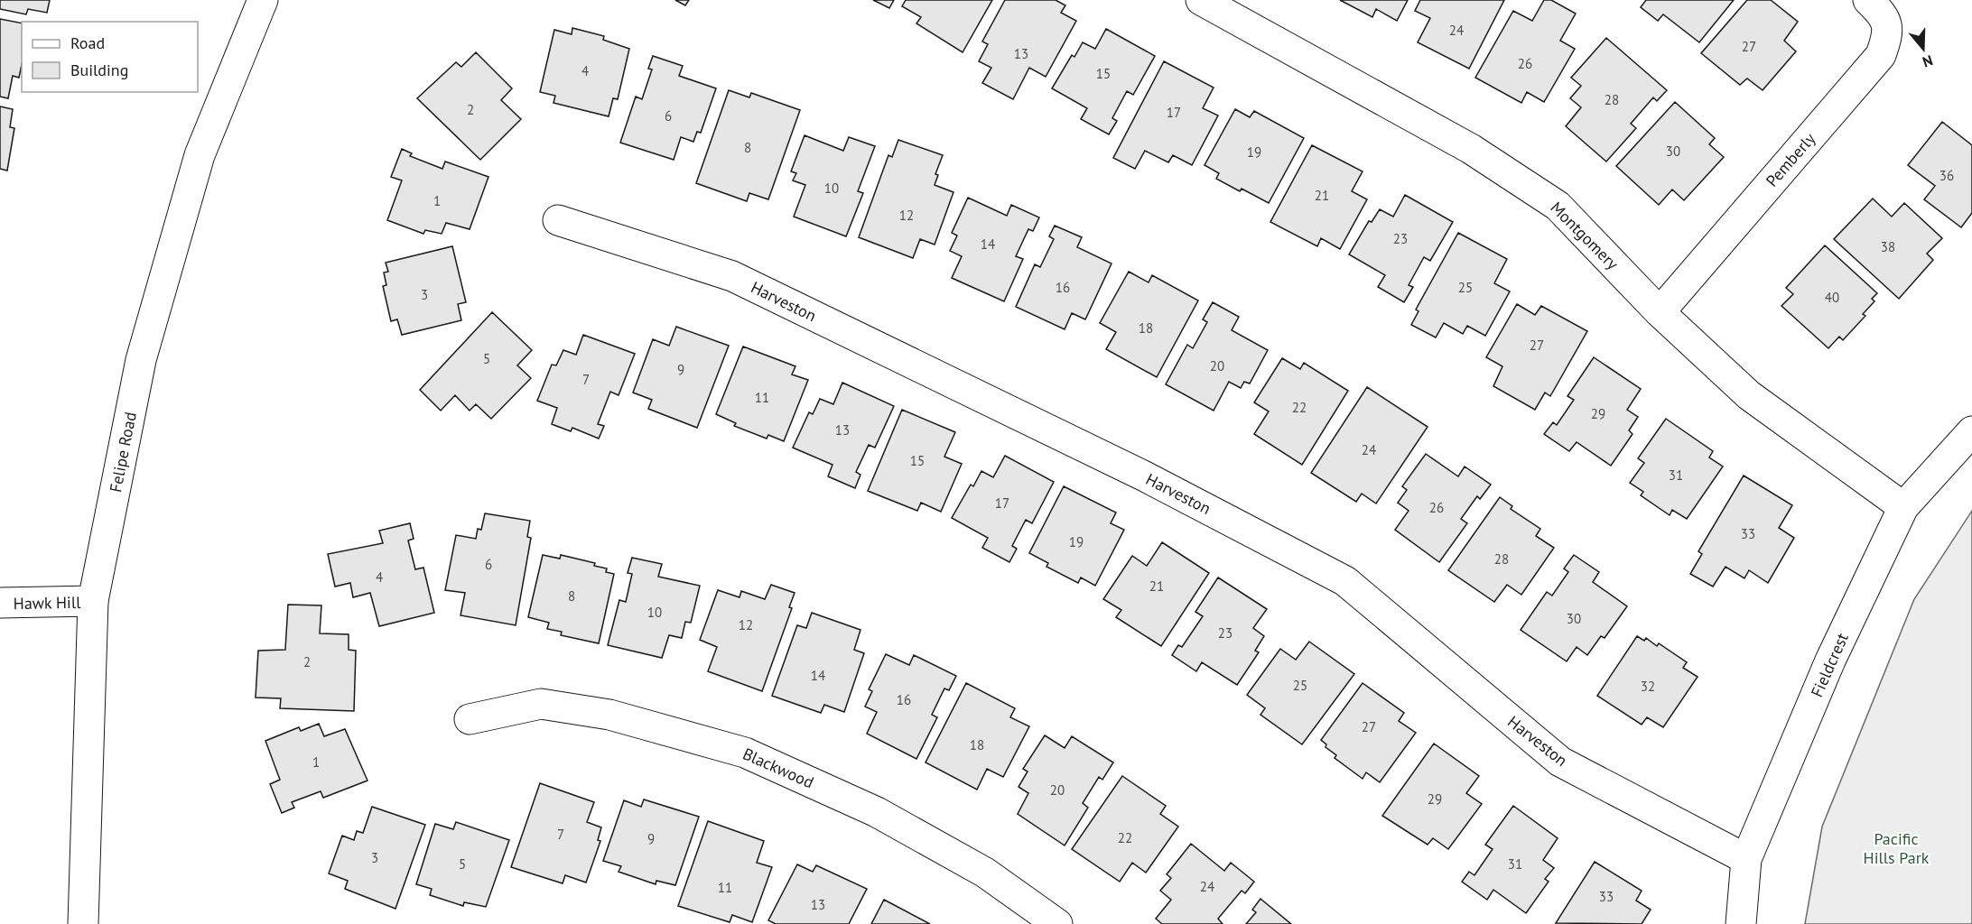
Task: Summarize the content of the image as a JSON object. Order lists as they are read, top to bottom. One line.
{"streets":{"street":["Pemberly","Montgomery","Harveston","Felipe Road","Hawk Hill","Fieldcrest","Blackwood"]},"crossings":[["Pemberly","Montgomery"],["Montgomery","Fieldcrest"],["Harveston","Fieldcrest"],["Felipe Road","Hawk Hill"]],"parks":["Pacific Hills Park"],"house_numbers":["24","27","13","26","4","15","28","2","17","6","8","30","19","36","10","21","1","12","23","14","38","16","25","3","40","18","27","5","20","9","7","11","22","29","13","24","15","31","17","26","33","19","28","6","4","21","8","10","30","12","23","2","14","25","32","16","27","18","1","20","29","7","22","9","3","5","31","24","11","33","13"],"legend":["Road","Building"],"north":"bottom"}
